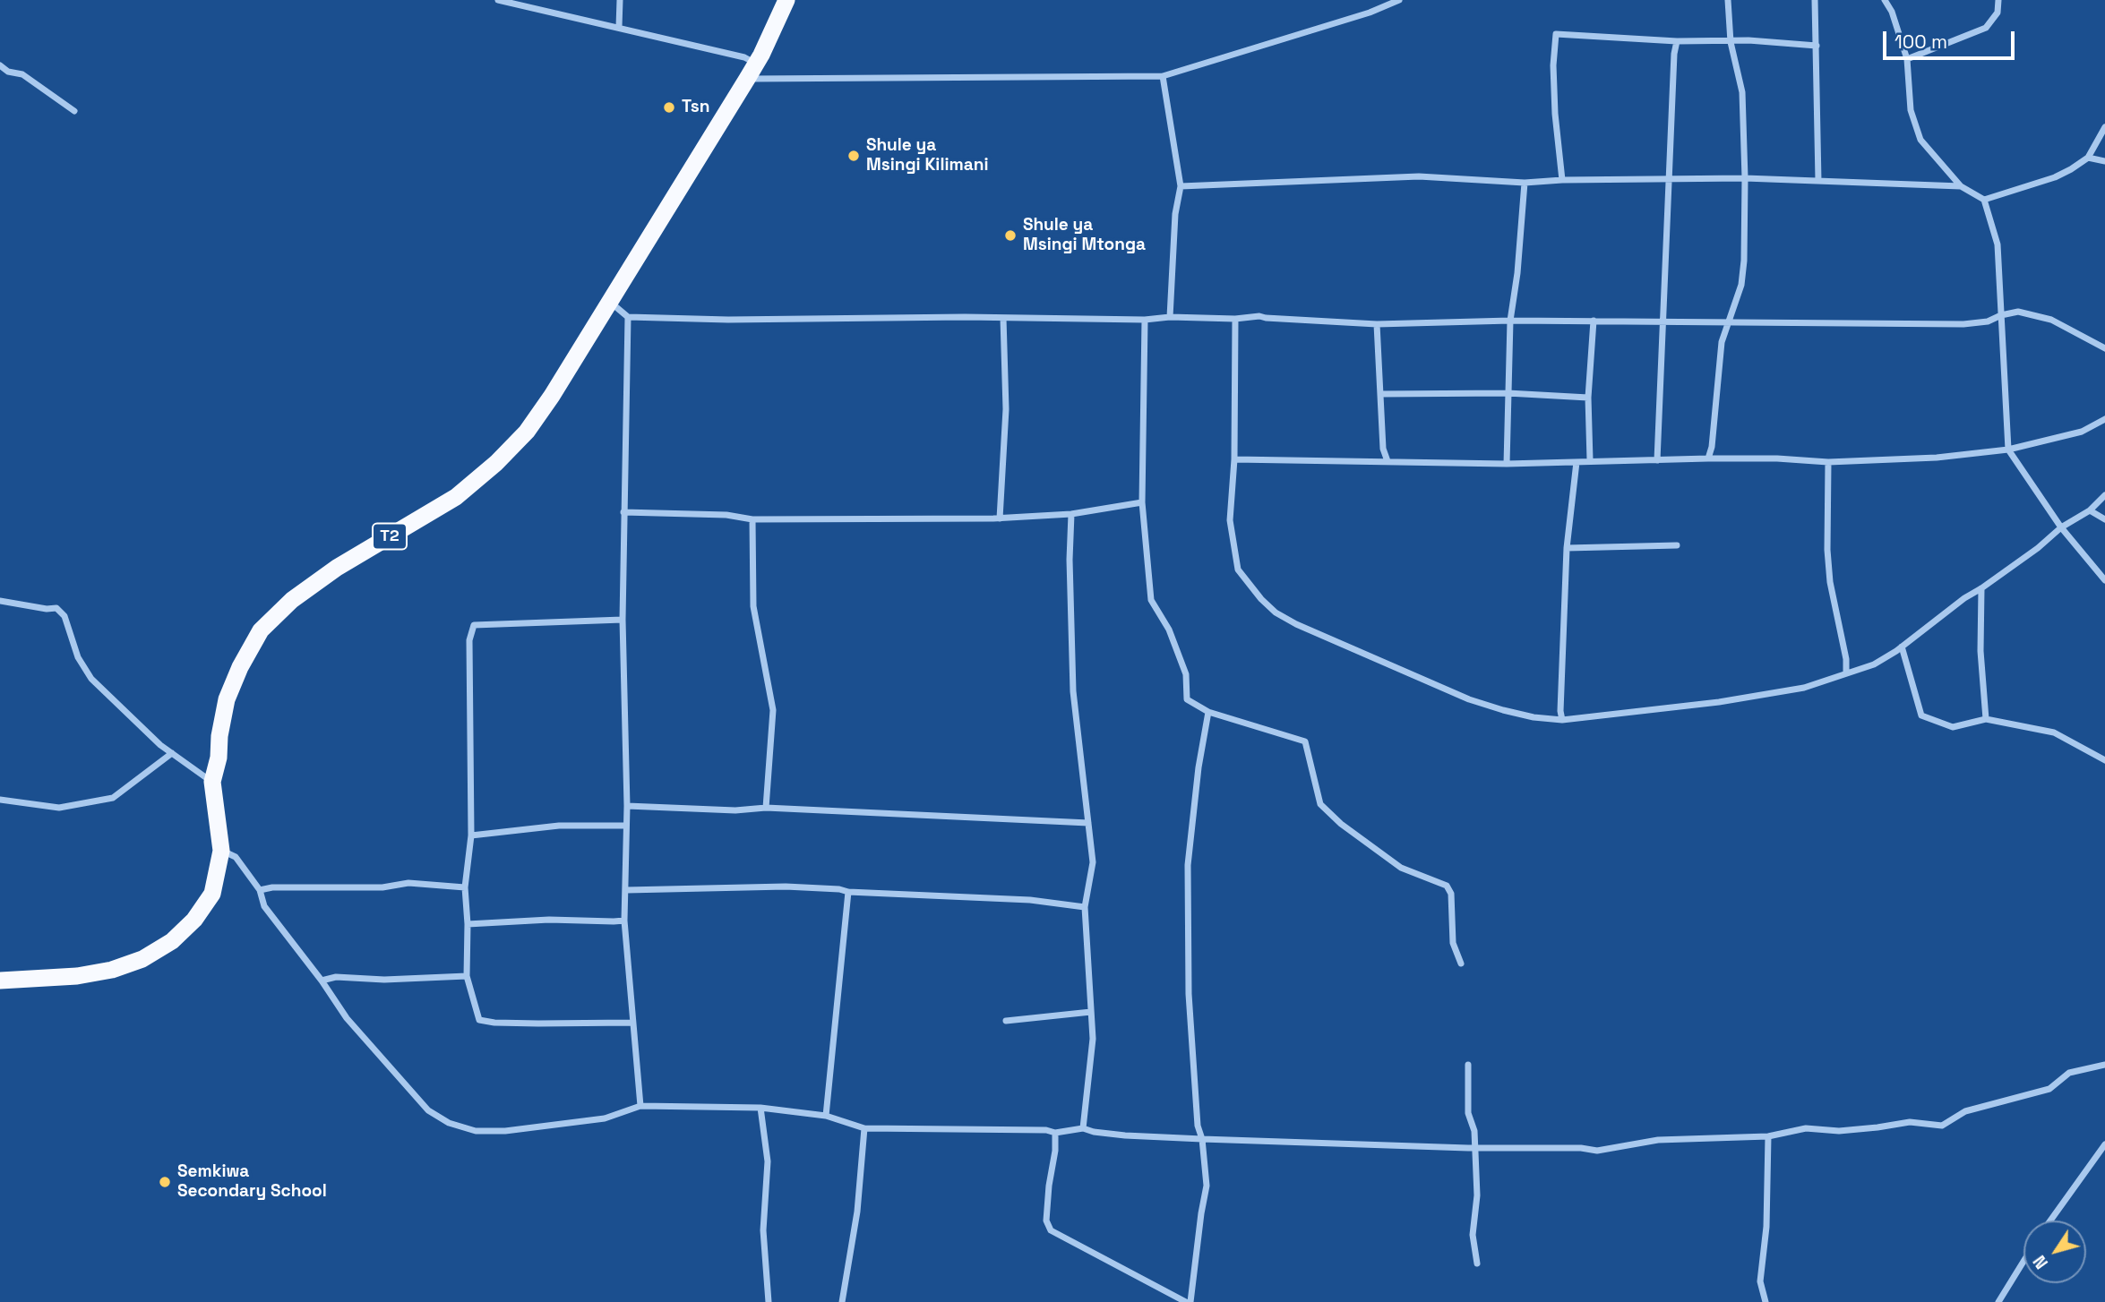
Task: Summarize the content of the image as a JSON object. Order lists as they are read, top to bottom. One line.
{"streets":{"highway":["T2"]},"places":["Tsn","Shule ya Msingi Kilimani","Shule ya Msingi Mtonga","Semkiwa Secondary School"],"scale_bar":"100 m","north":"bottom left"}
